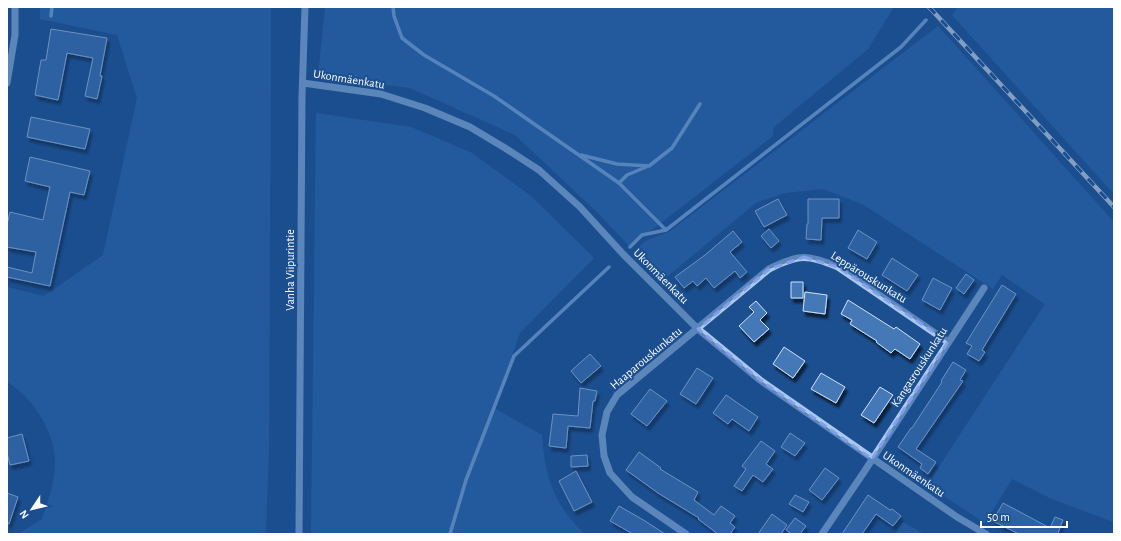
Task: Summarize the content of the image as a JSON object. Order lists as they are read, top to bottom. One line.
{"streets":{"street":["Ukonmäenkatu","Vanha Viipurintie","Leppärouskunkatu","Haaparouskunkatu","Kangasrouskunkatu"]},"crossings":[["Ukonmäenkatu","Vanha Viipurintie"],["Ukonmäenkatu","Leppärouskunkatu"],["Ukonmäenkatu","Haaparouskunkatu"],["Ukonmäenkatu","Kangasrouskunkatu"],["Leppärouskunkatu","Haaparouskunkatu"],["Leppärouskunkatu","Kangasrouskunkatu"]],"scale_bar":"50 m","north":"bottom left"}
